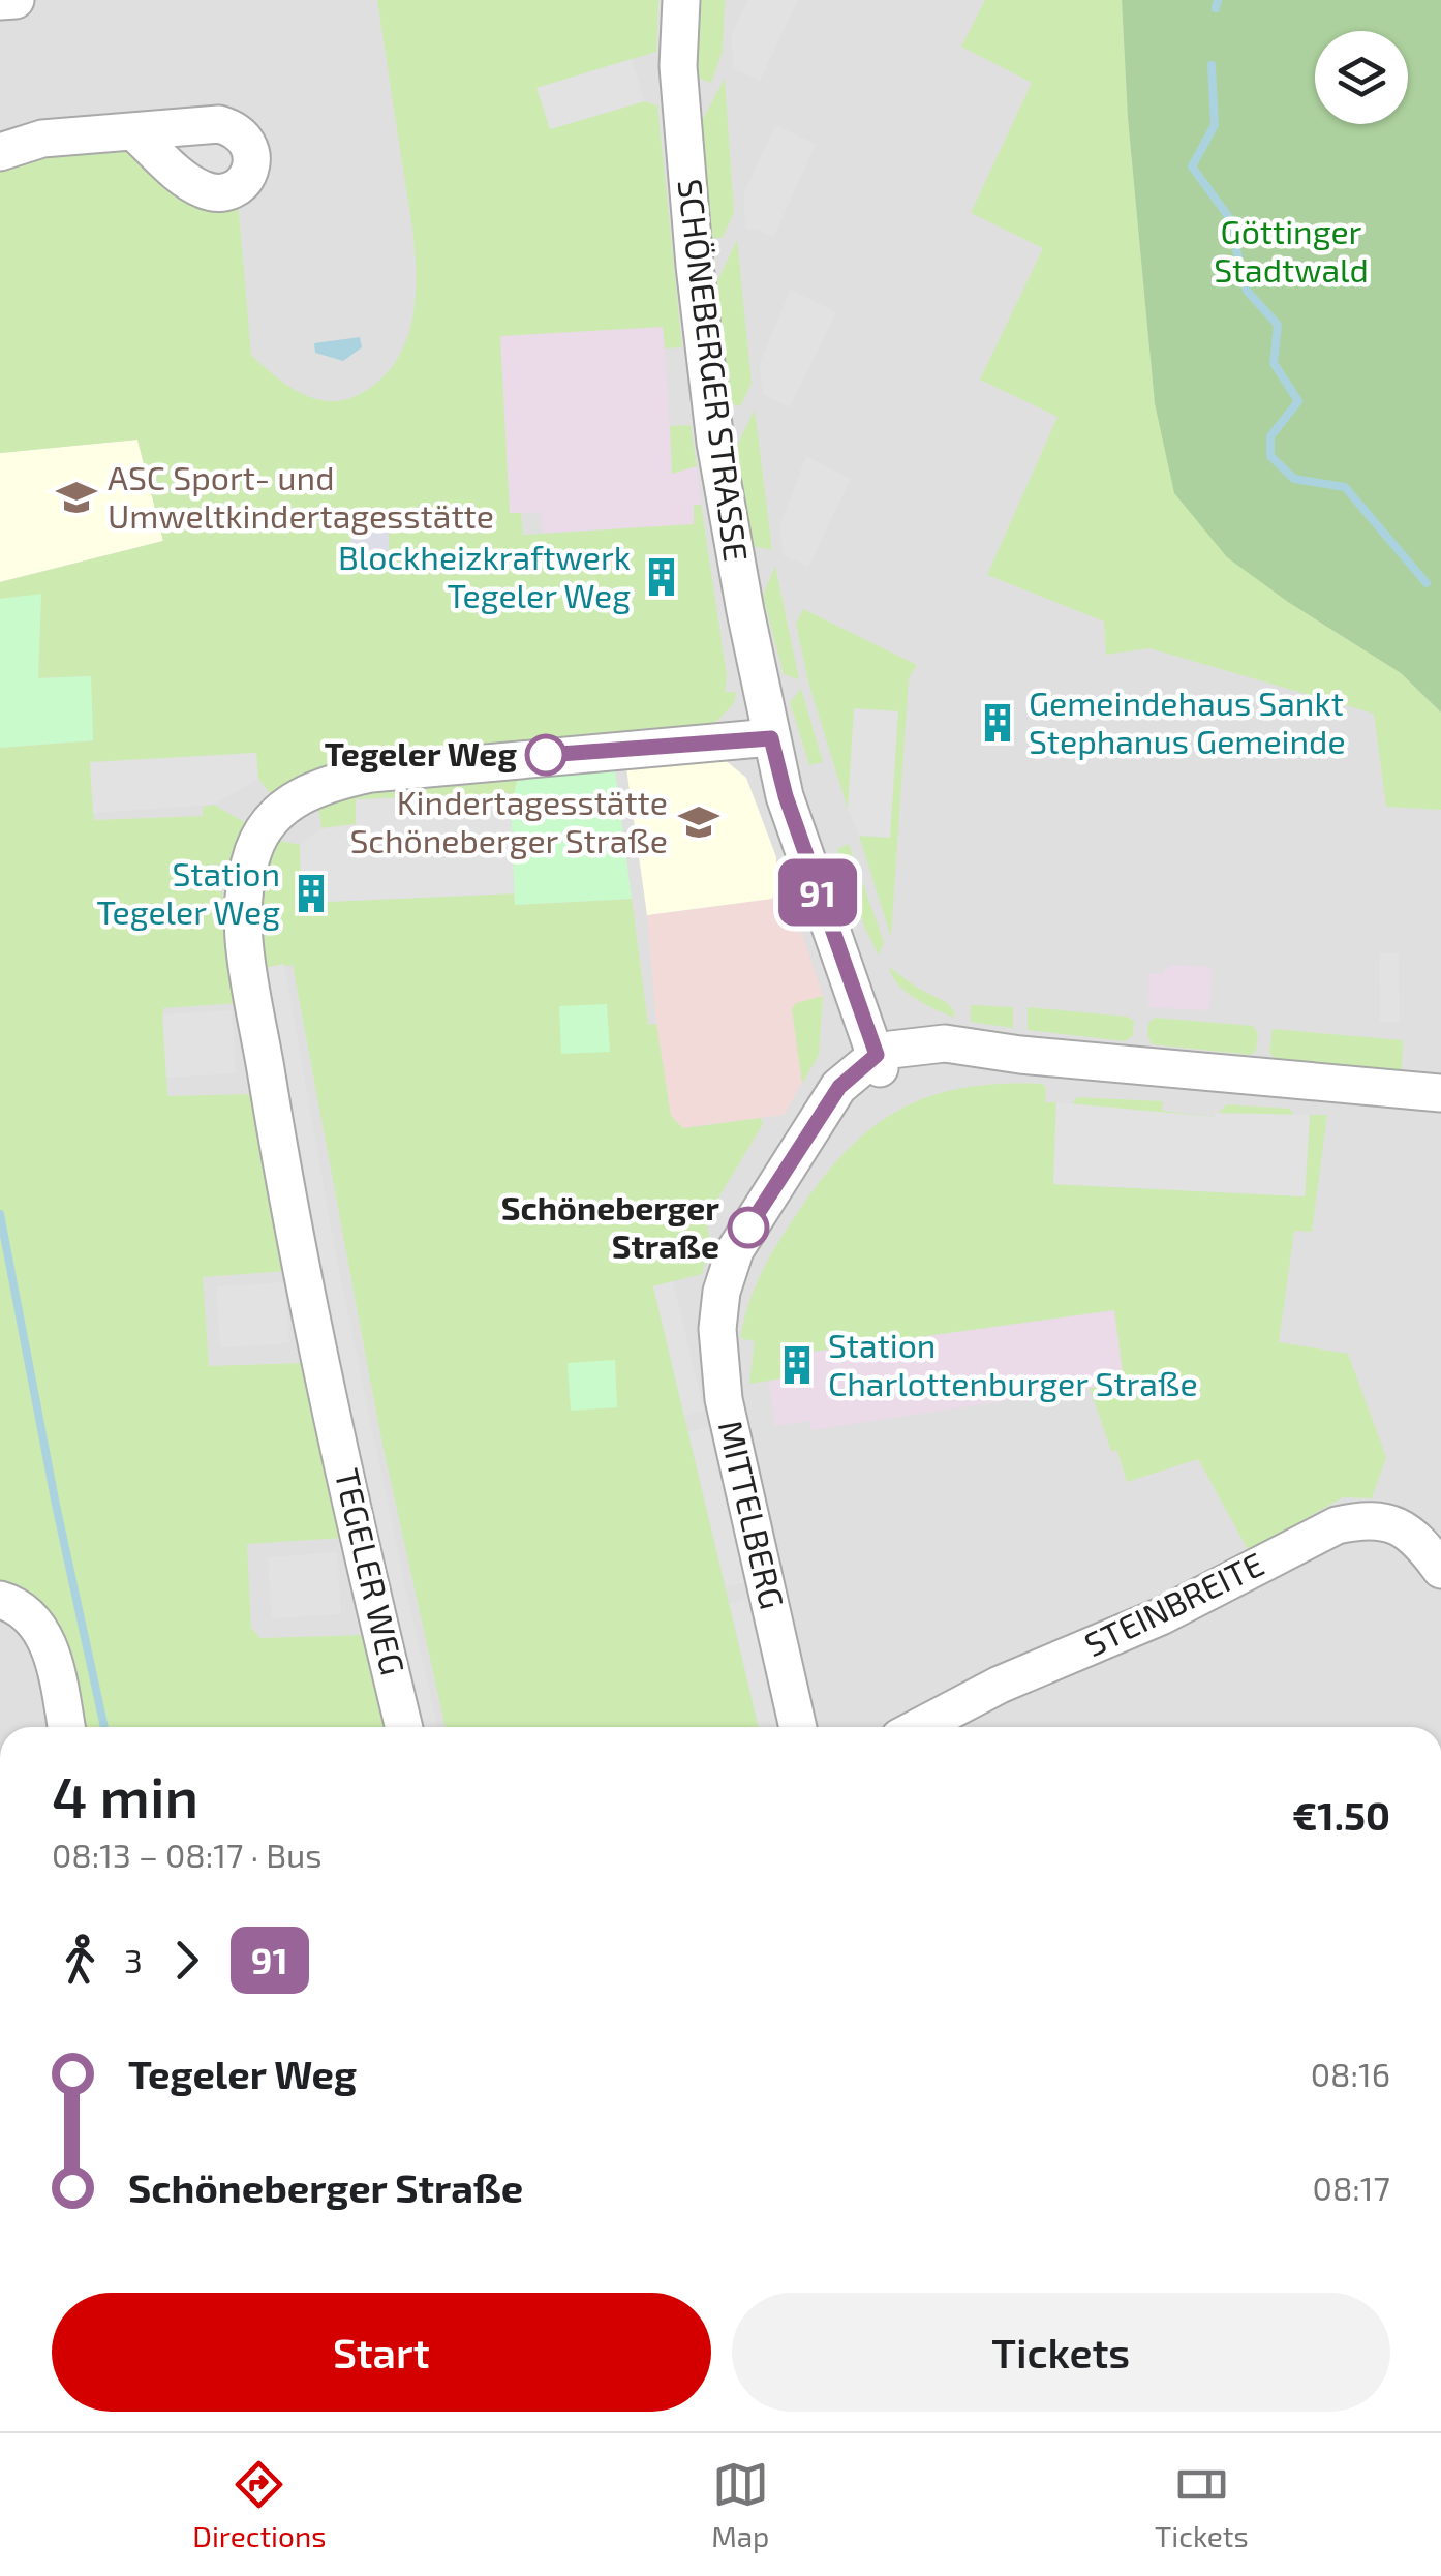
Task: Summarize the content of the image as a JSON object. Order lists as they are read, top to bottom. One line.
{"streets":{"street":["SCHÖNEBERGER STRASSE","MITTELBERG","TEGELER WEG","STEINBREITE"]},"crossings":[["SCHÖNEBERGER STRASSE","MITTELBERG"],["SCHÖNEBERGER STRASSE","TEGELER WEG"]],"parks":["Göttinger Stadtwald"],"places":{"school or university":["ASC Sport- und Umweltkindertagesstätte","Kindertagesstätte Schöneberger Straße"],"building":["Blockheizkraftwerk Tegeler Weg","Gemeindehaus Sankt Stephanus Gemeinde","Station Tegeler Weg","Station Charlottenburger Straße"],"other":["Tegeler Weg","Schöneberger Straße"]},"lines":["bus line 91"],"page":{"on_map":"91","heading":["4 min","08:13 – 08:17 · Bus","€1.50"],"legs":["3","91"],"list":[{"name":"Tegeler Weg","value":"08:16"},{"name":"Schöneberger Straße","value":"08:17"}],"buttons":["Start","Tickets"],"tabs":["Directions","Map","Tickets"]}}
